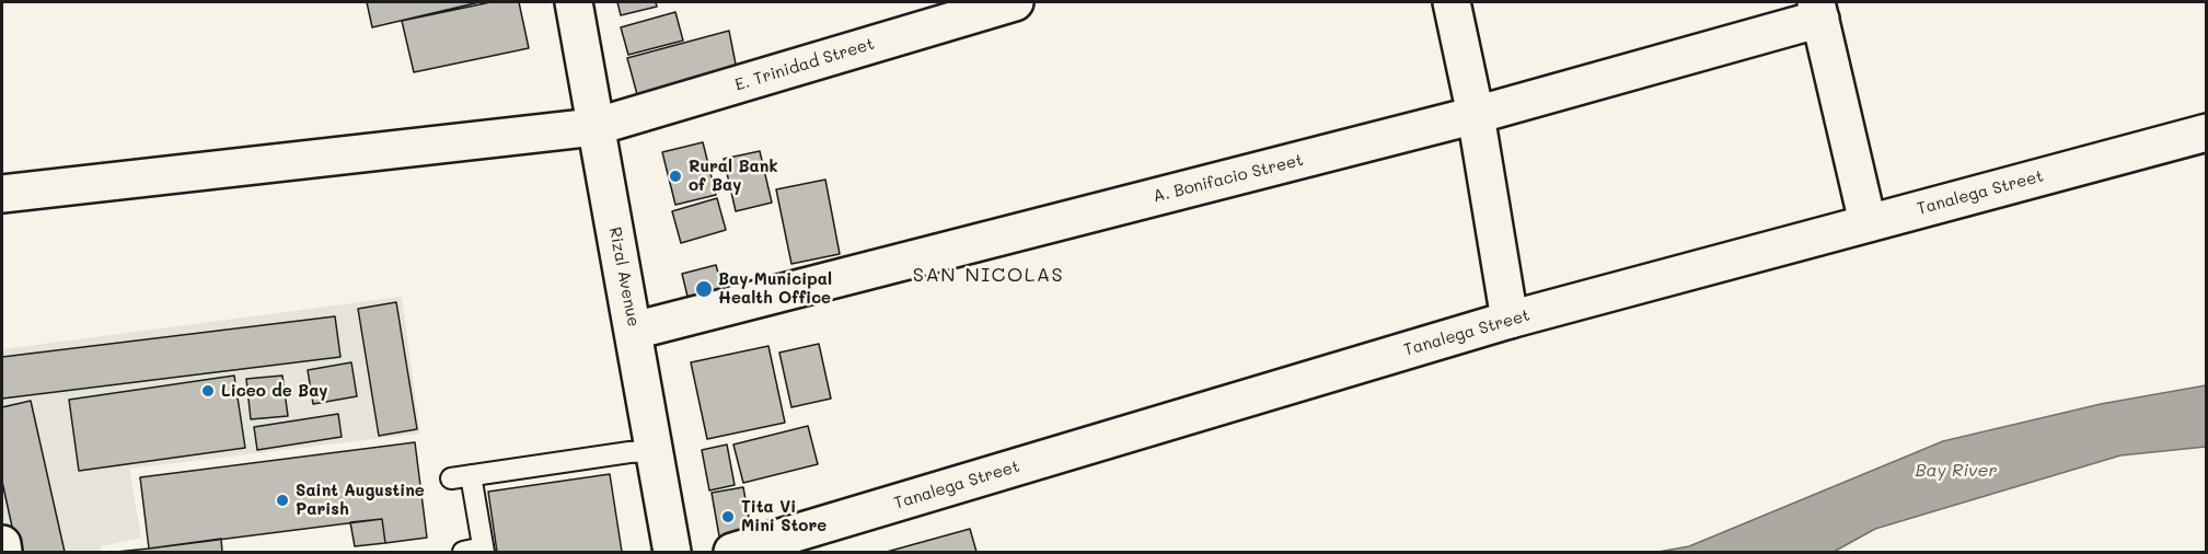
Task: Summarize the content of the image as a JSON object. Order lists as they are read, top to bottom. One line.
{"streets":{"street":["E. Trinidad Street","A. Bonifacio Street","Tanalega Street","Rizal Avenue"]},"crossings":[["E. Trinidad Street","Rizal Avenue"],["A. Bonifacio Street","Rizal Avenue"]],"districts":["SAN NICOLAS"],"water":["Bay River"],"places":["Rural Bank of Bay","Bay Municipal Health Office","Liceo de Bay","Saint Augustine Parish","Tita Vi Mini Store"]}
